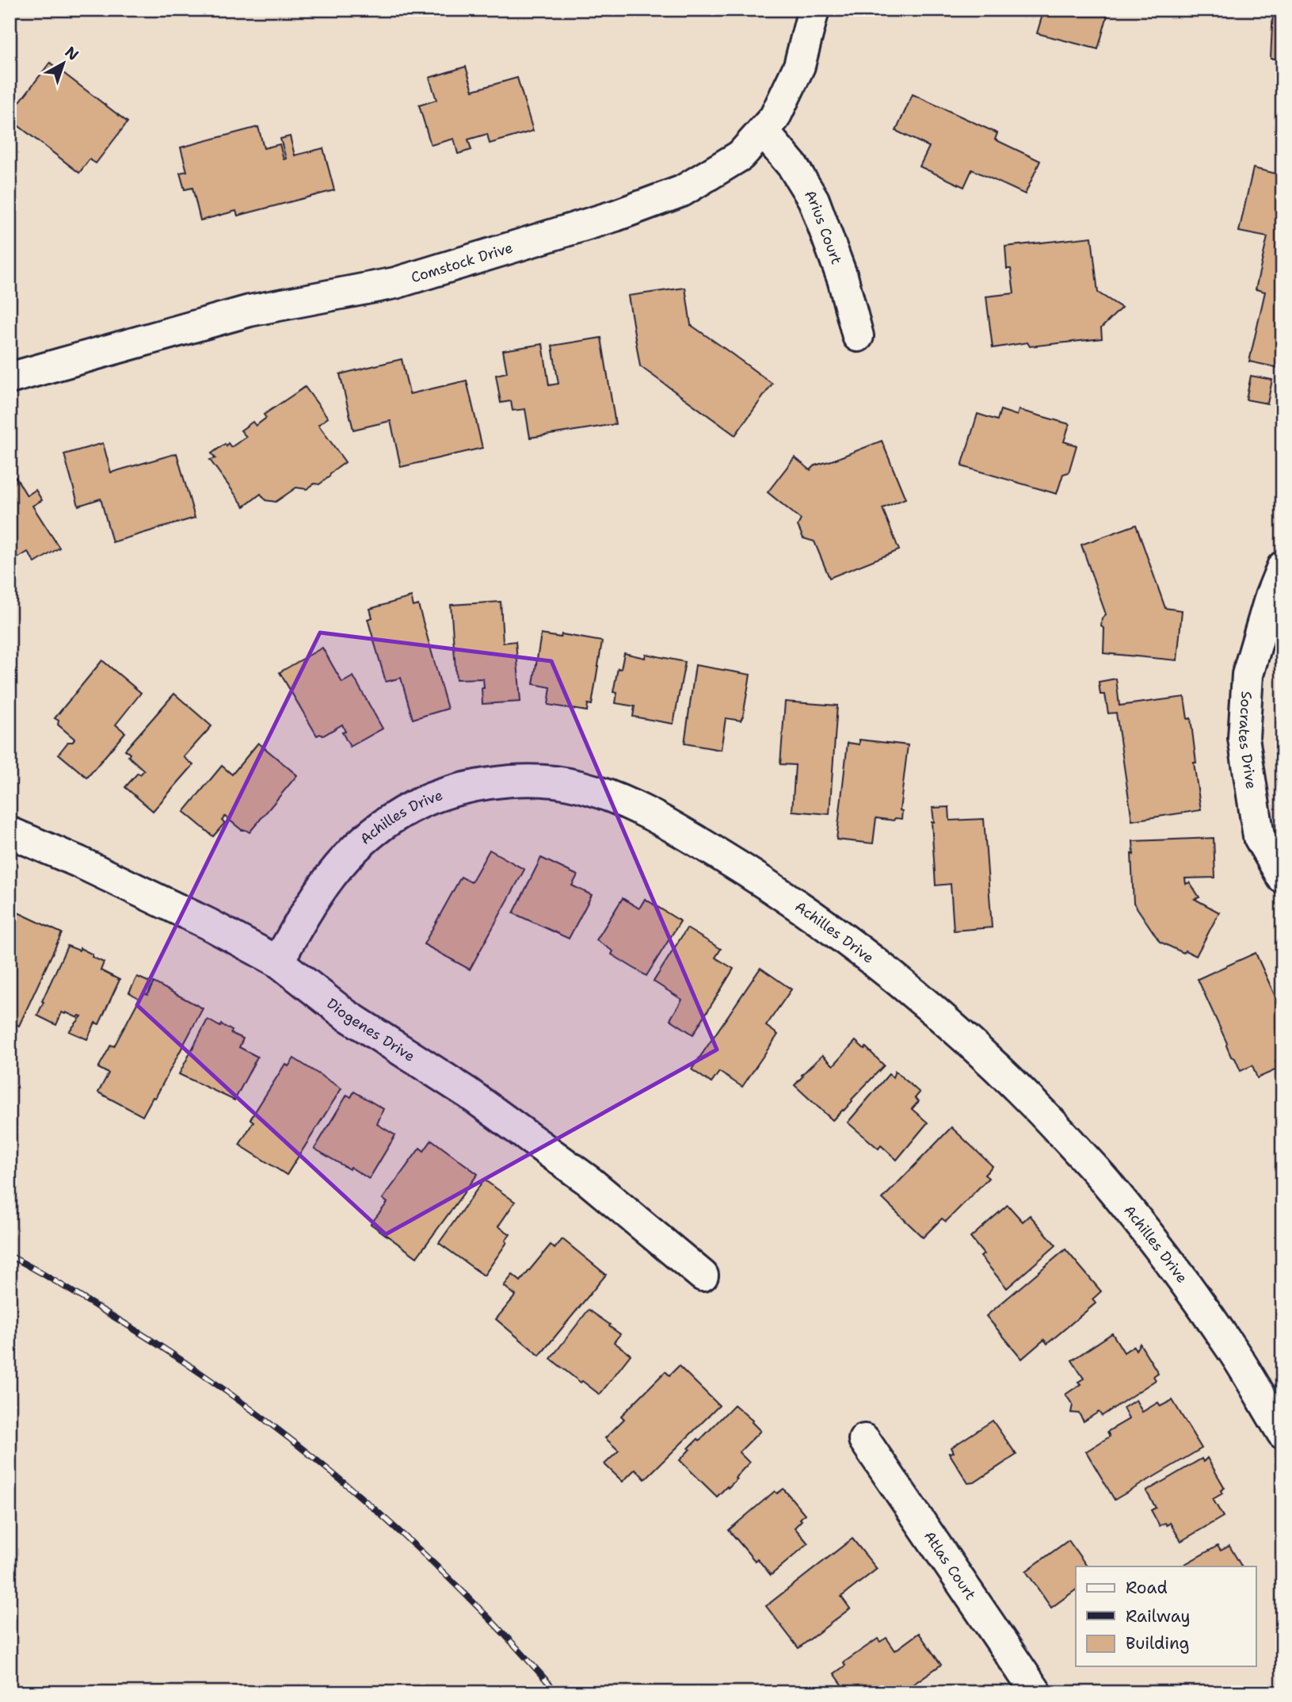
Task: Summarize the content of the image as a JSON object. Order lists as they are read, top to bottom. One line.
{"streets":{"street":["Arius Court","Comstock Drive","Socrates Drive","Achilles Drive","Diogenes Drive","Atlas Court"]},"crossings":[["Arius Court","Comstock Drive"],["Achilles Drive","Diogenes Drive"]],"legend":["Road","Railway","Building"],"north":"top right"}
